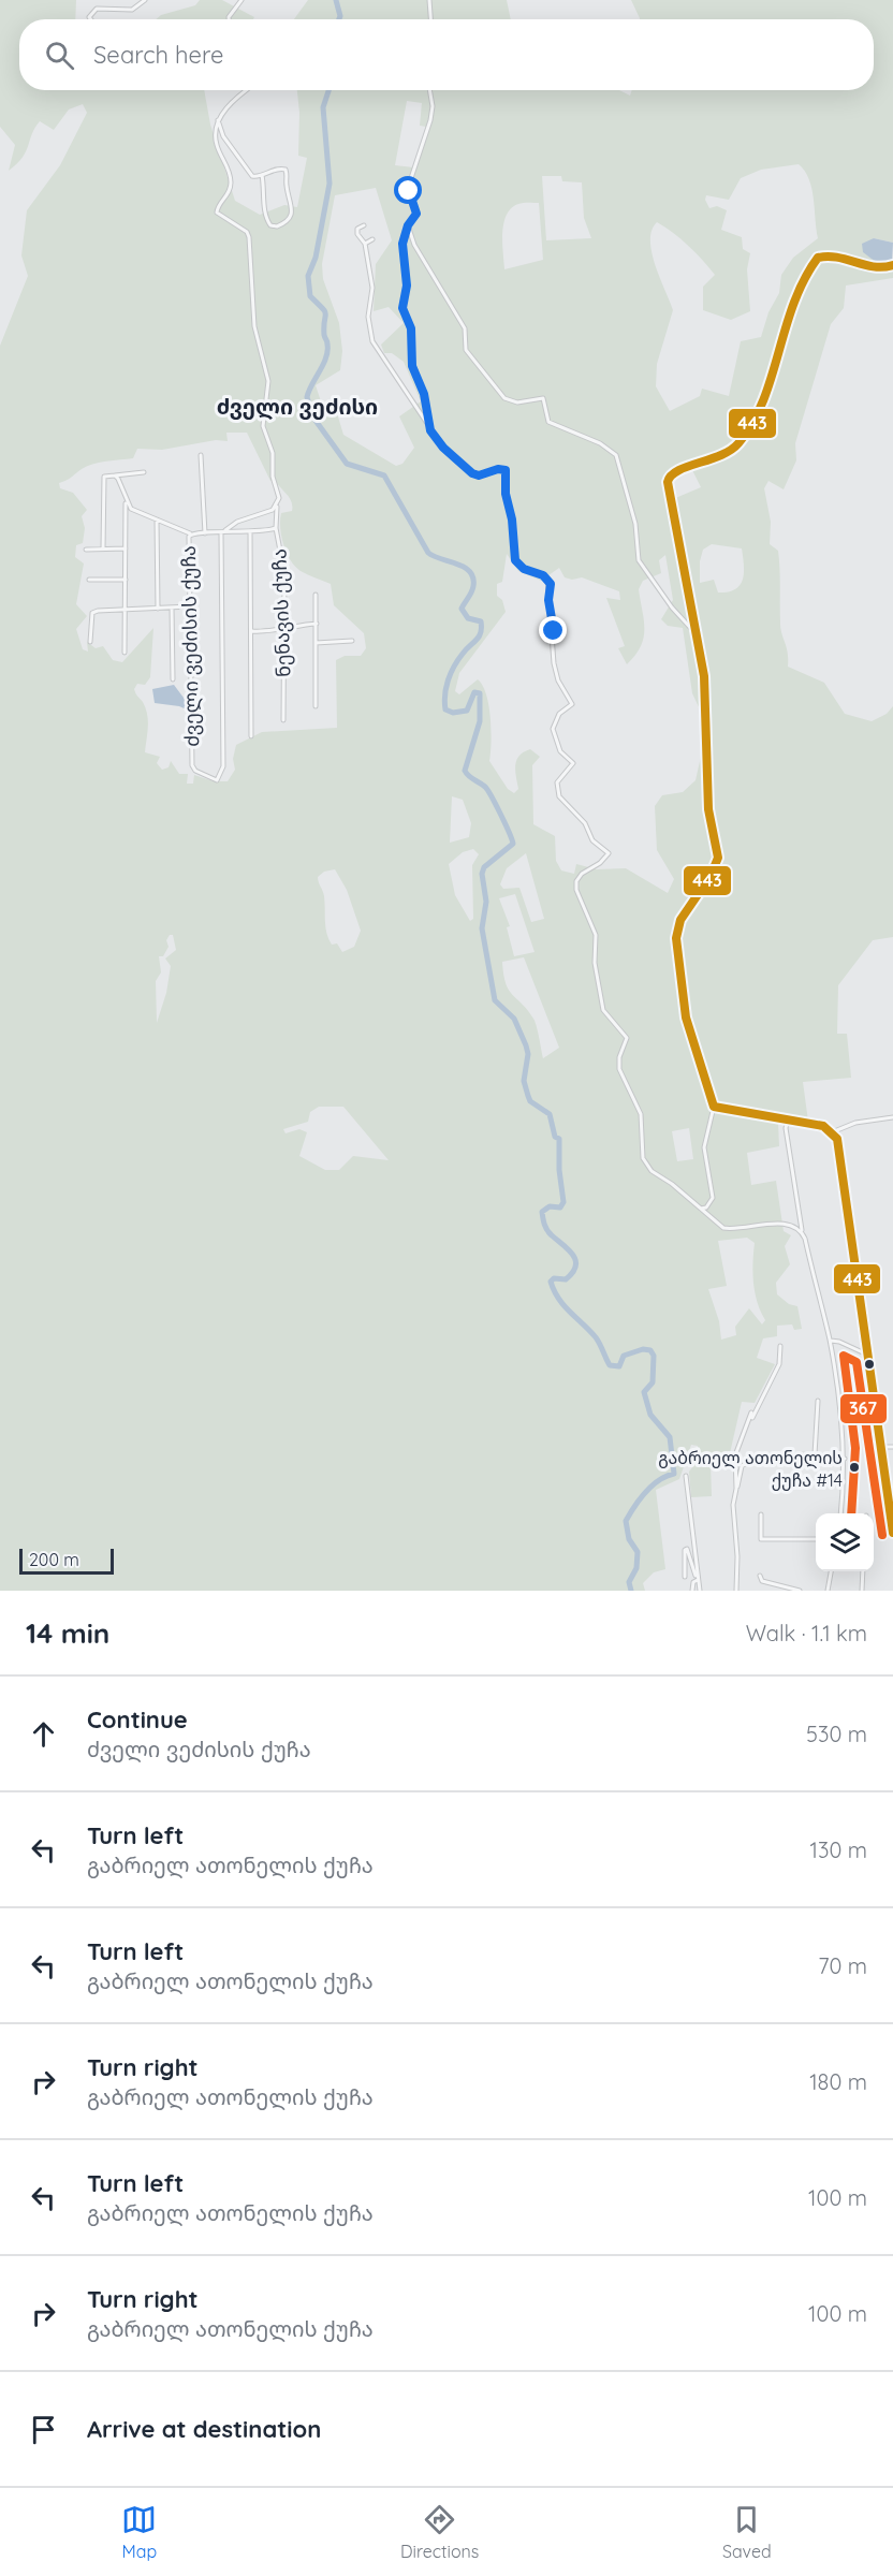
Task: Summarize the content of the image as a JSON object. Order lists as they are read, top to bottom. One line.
{"streets":{"street":["ნენავის ქუჩა","ძველი ვეძისის ქუჩა"]},"crossings":[["ნენავის ქუჩა","ძველი ვეძისის ქუჩა"]],"districts":["ძველი ვეძისი"],"places":["გაბრიელ ათონელის ქუჩა #14"],"lines":["transit line 443","transit line 367"],"scale_bar":"200 m","page":{"search":"Search here","scale":"200 m","heading":["14 min","Walk · 1.1 km"],"list":[["Continue","ძველი ვეძისის ქუჩა","530 m"],["Turn left","გაბრიელ ათონელის ქუჩა","130 m"],["Turn left","გაბრიელ ათონელის ქუჩა","70 m"],["Turn right","გაბრიელ ათონელის ქუჩა","180 m"],["Turn left","გაბრიელ ათონელის ქუჩა","100 m"],["Turn right","გაბრიელ ათონელის ქუჩა","100 m"],"Arrive at destination"],"nav":["Map","Directions","Saved"]}}
